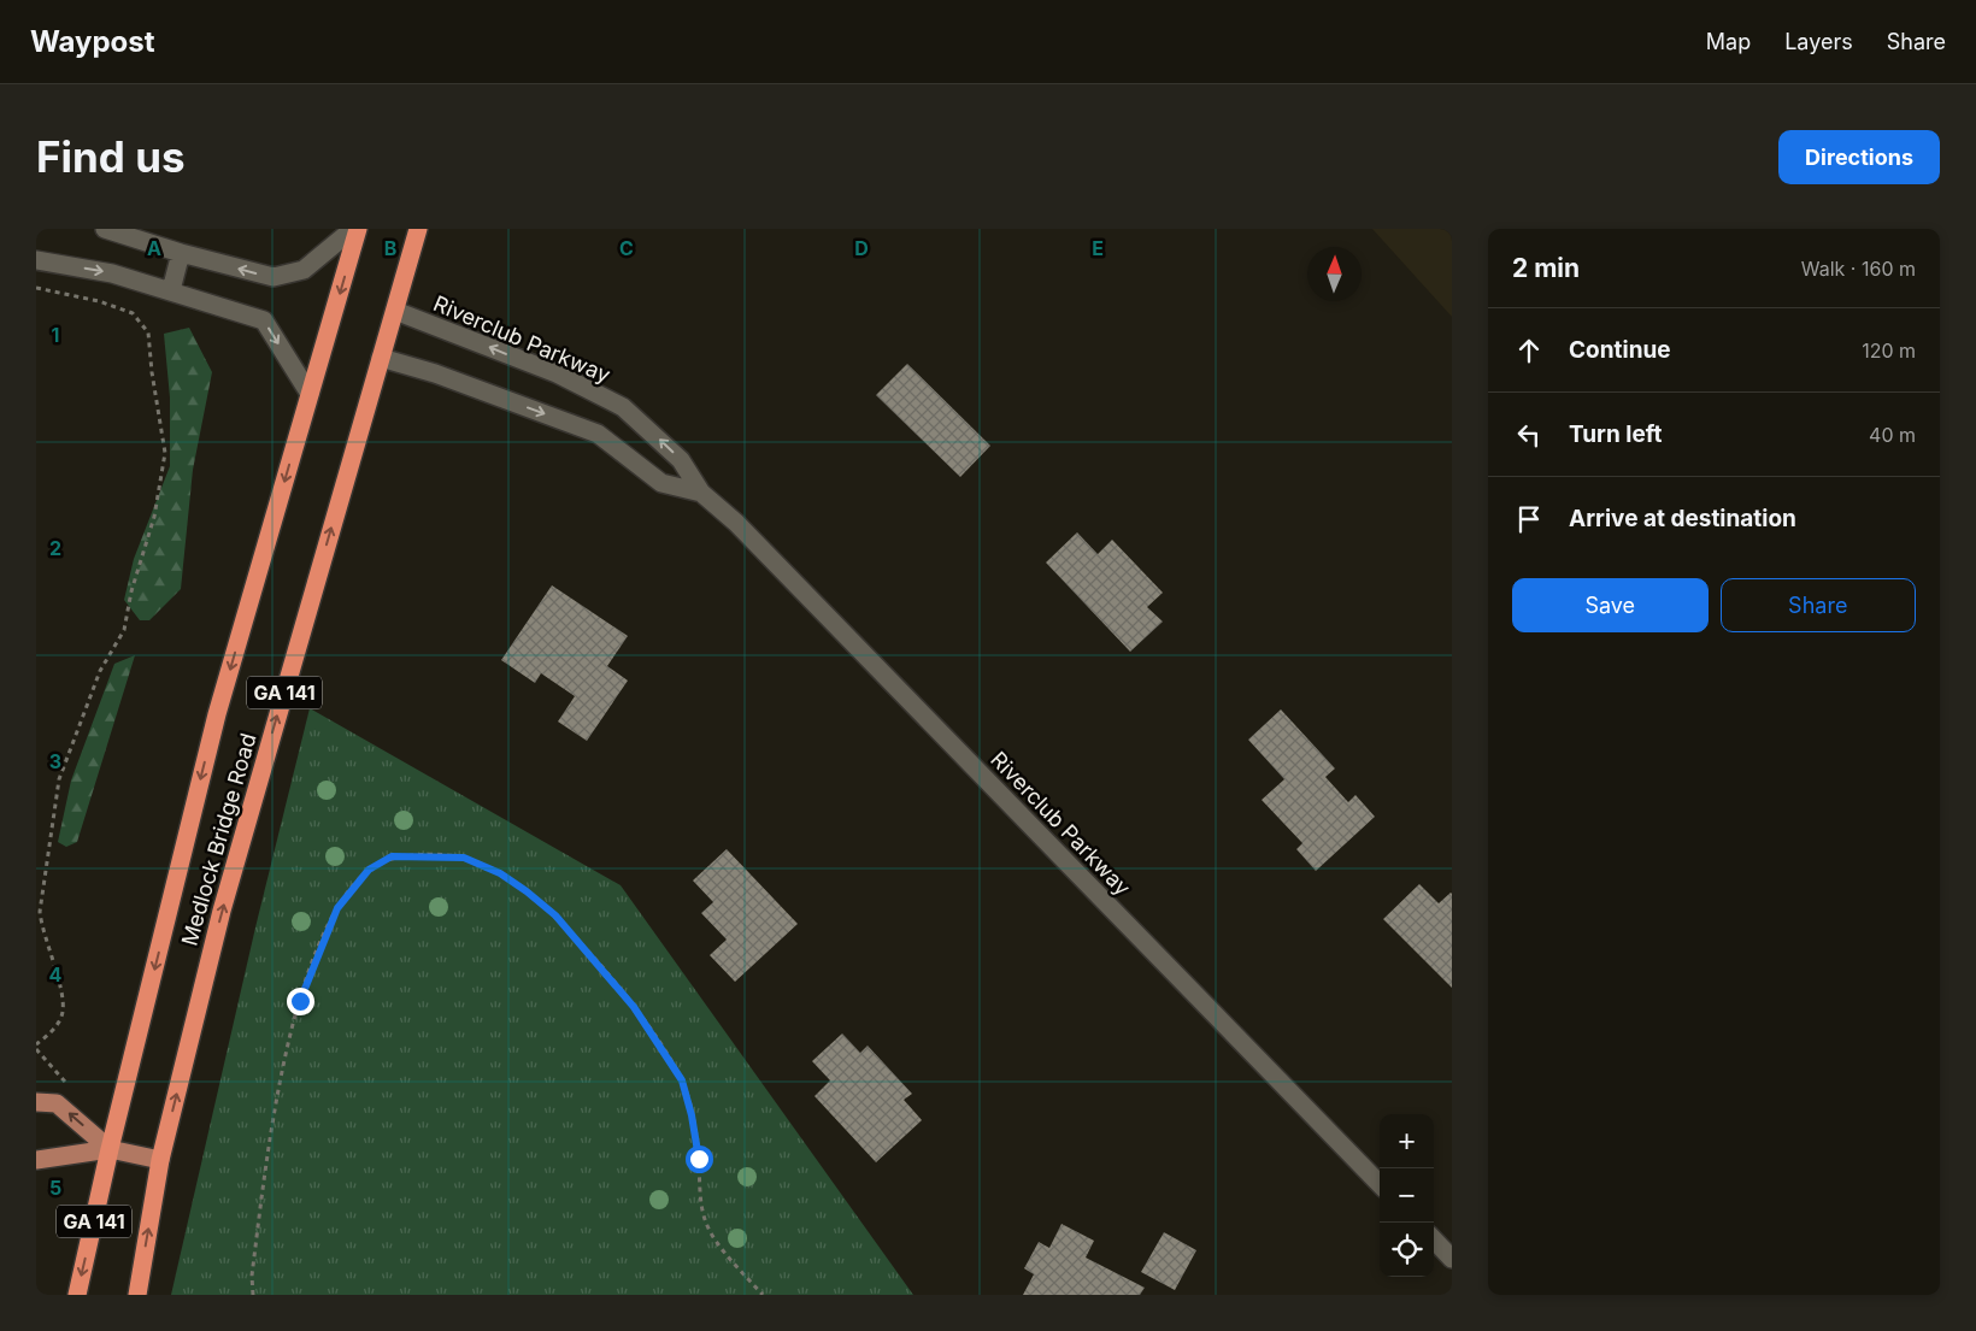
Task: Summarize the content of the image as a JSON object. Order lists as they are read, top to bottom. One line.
{"streets":{"highway":["GA 141","Medlock Bridge Road"],"street":["Riverclub Parkway"]},"crossings":[["Riverclub Parkway","Medlock Bridge Road"]],"north":"top","page":{"header":"Waypost","nav":["Map","Layers","Share"],"buttons":["Directions",["Save","Share"]],"title":"Find us","heading":["2 min","Walk · 160 m"],"list":[["Continue","120 m"],["Turn left","40 m"],"Arrive at destination"],"map_buttons":["+","−"]},"grid":{"columns":["A","B","C","D","E"],"rows":["1","2","3","4","5"]}}
